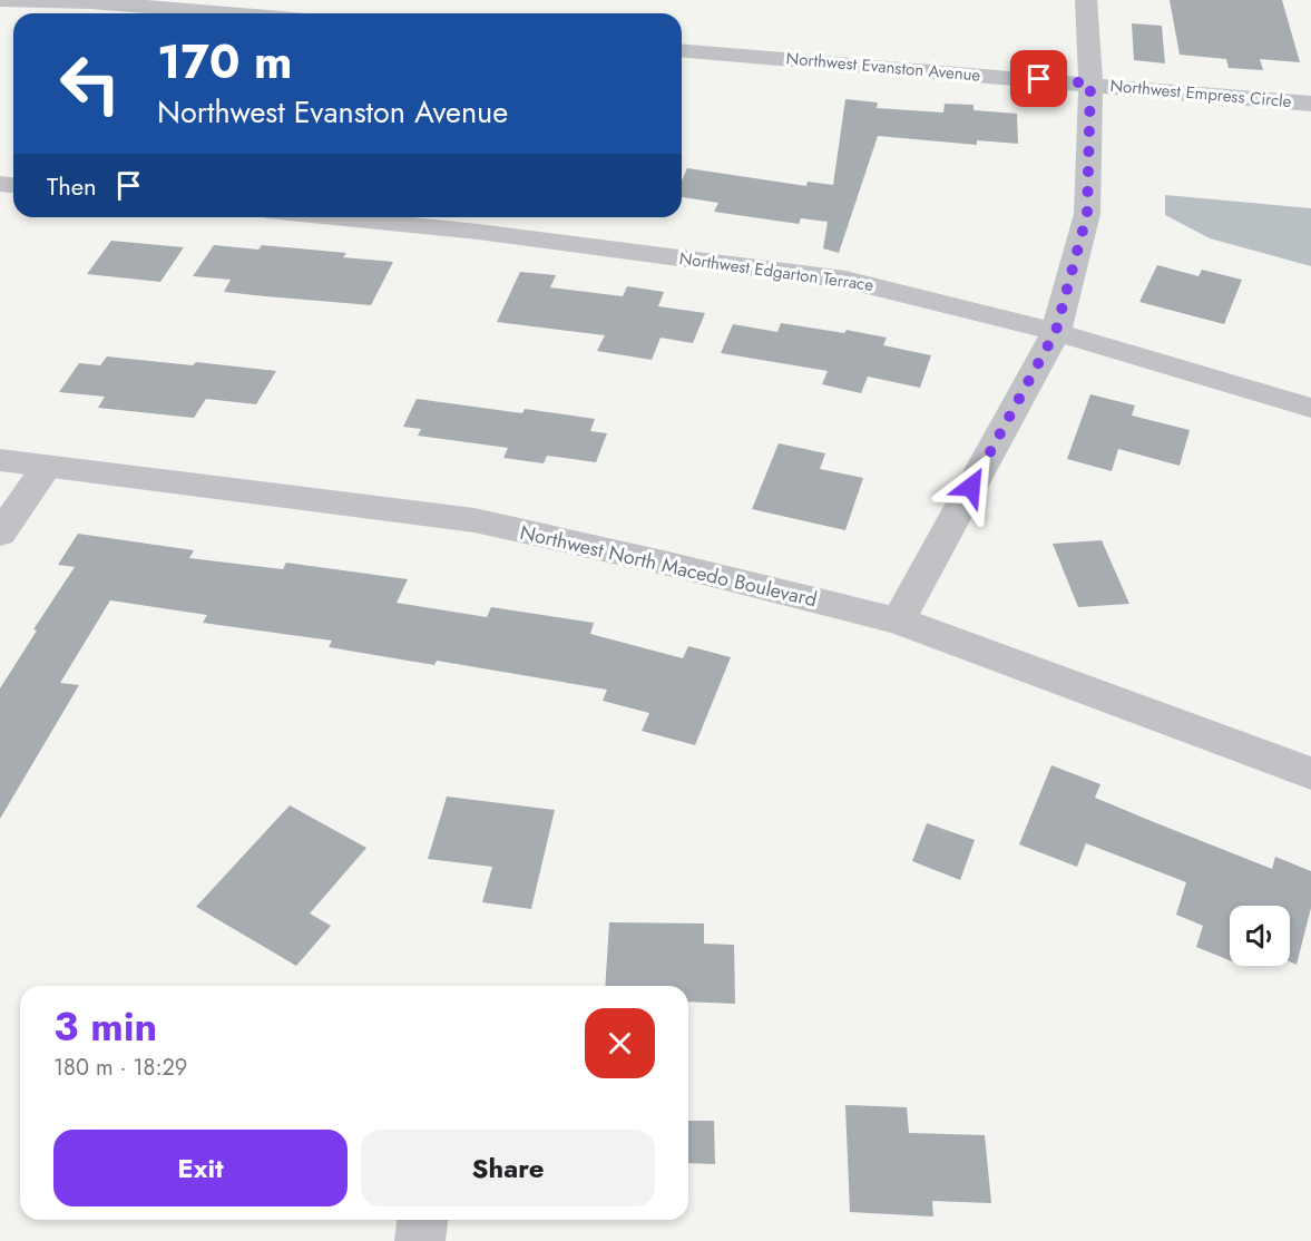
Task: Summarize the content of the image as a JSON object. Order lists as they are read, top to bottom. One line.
{"streets":{"street":["Northwest Evanston Avenue","Northwest Empress Circle","Northwest Edgarton Terrace","Northwest North Macedo Boulevard"]},"crossings":[["Northwest Evanston Avenue","Northwest Empress Circle"]],"page":{"turn":["170 m","Northwest Evanston Avenue"],"then":"Then","heading":["3 min","180 m · 18:29"],"buttons":["Exit","Share"]}}
